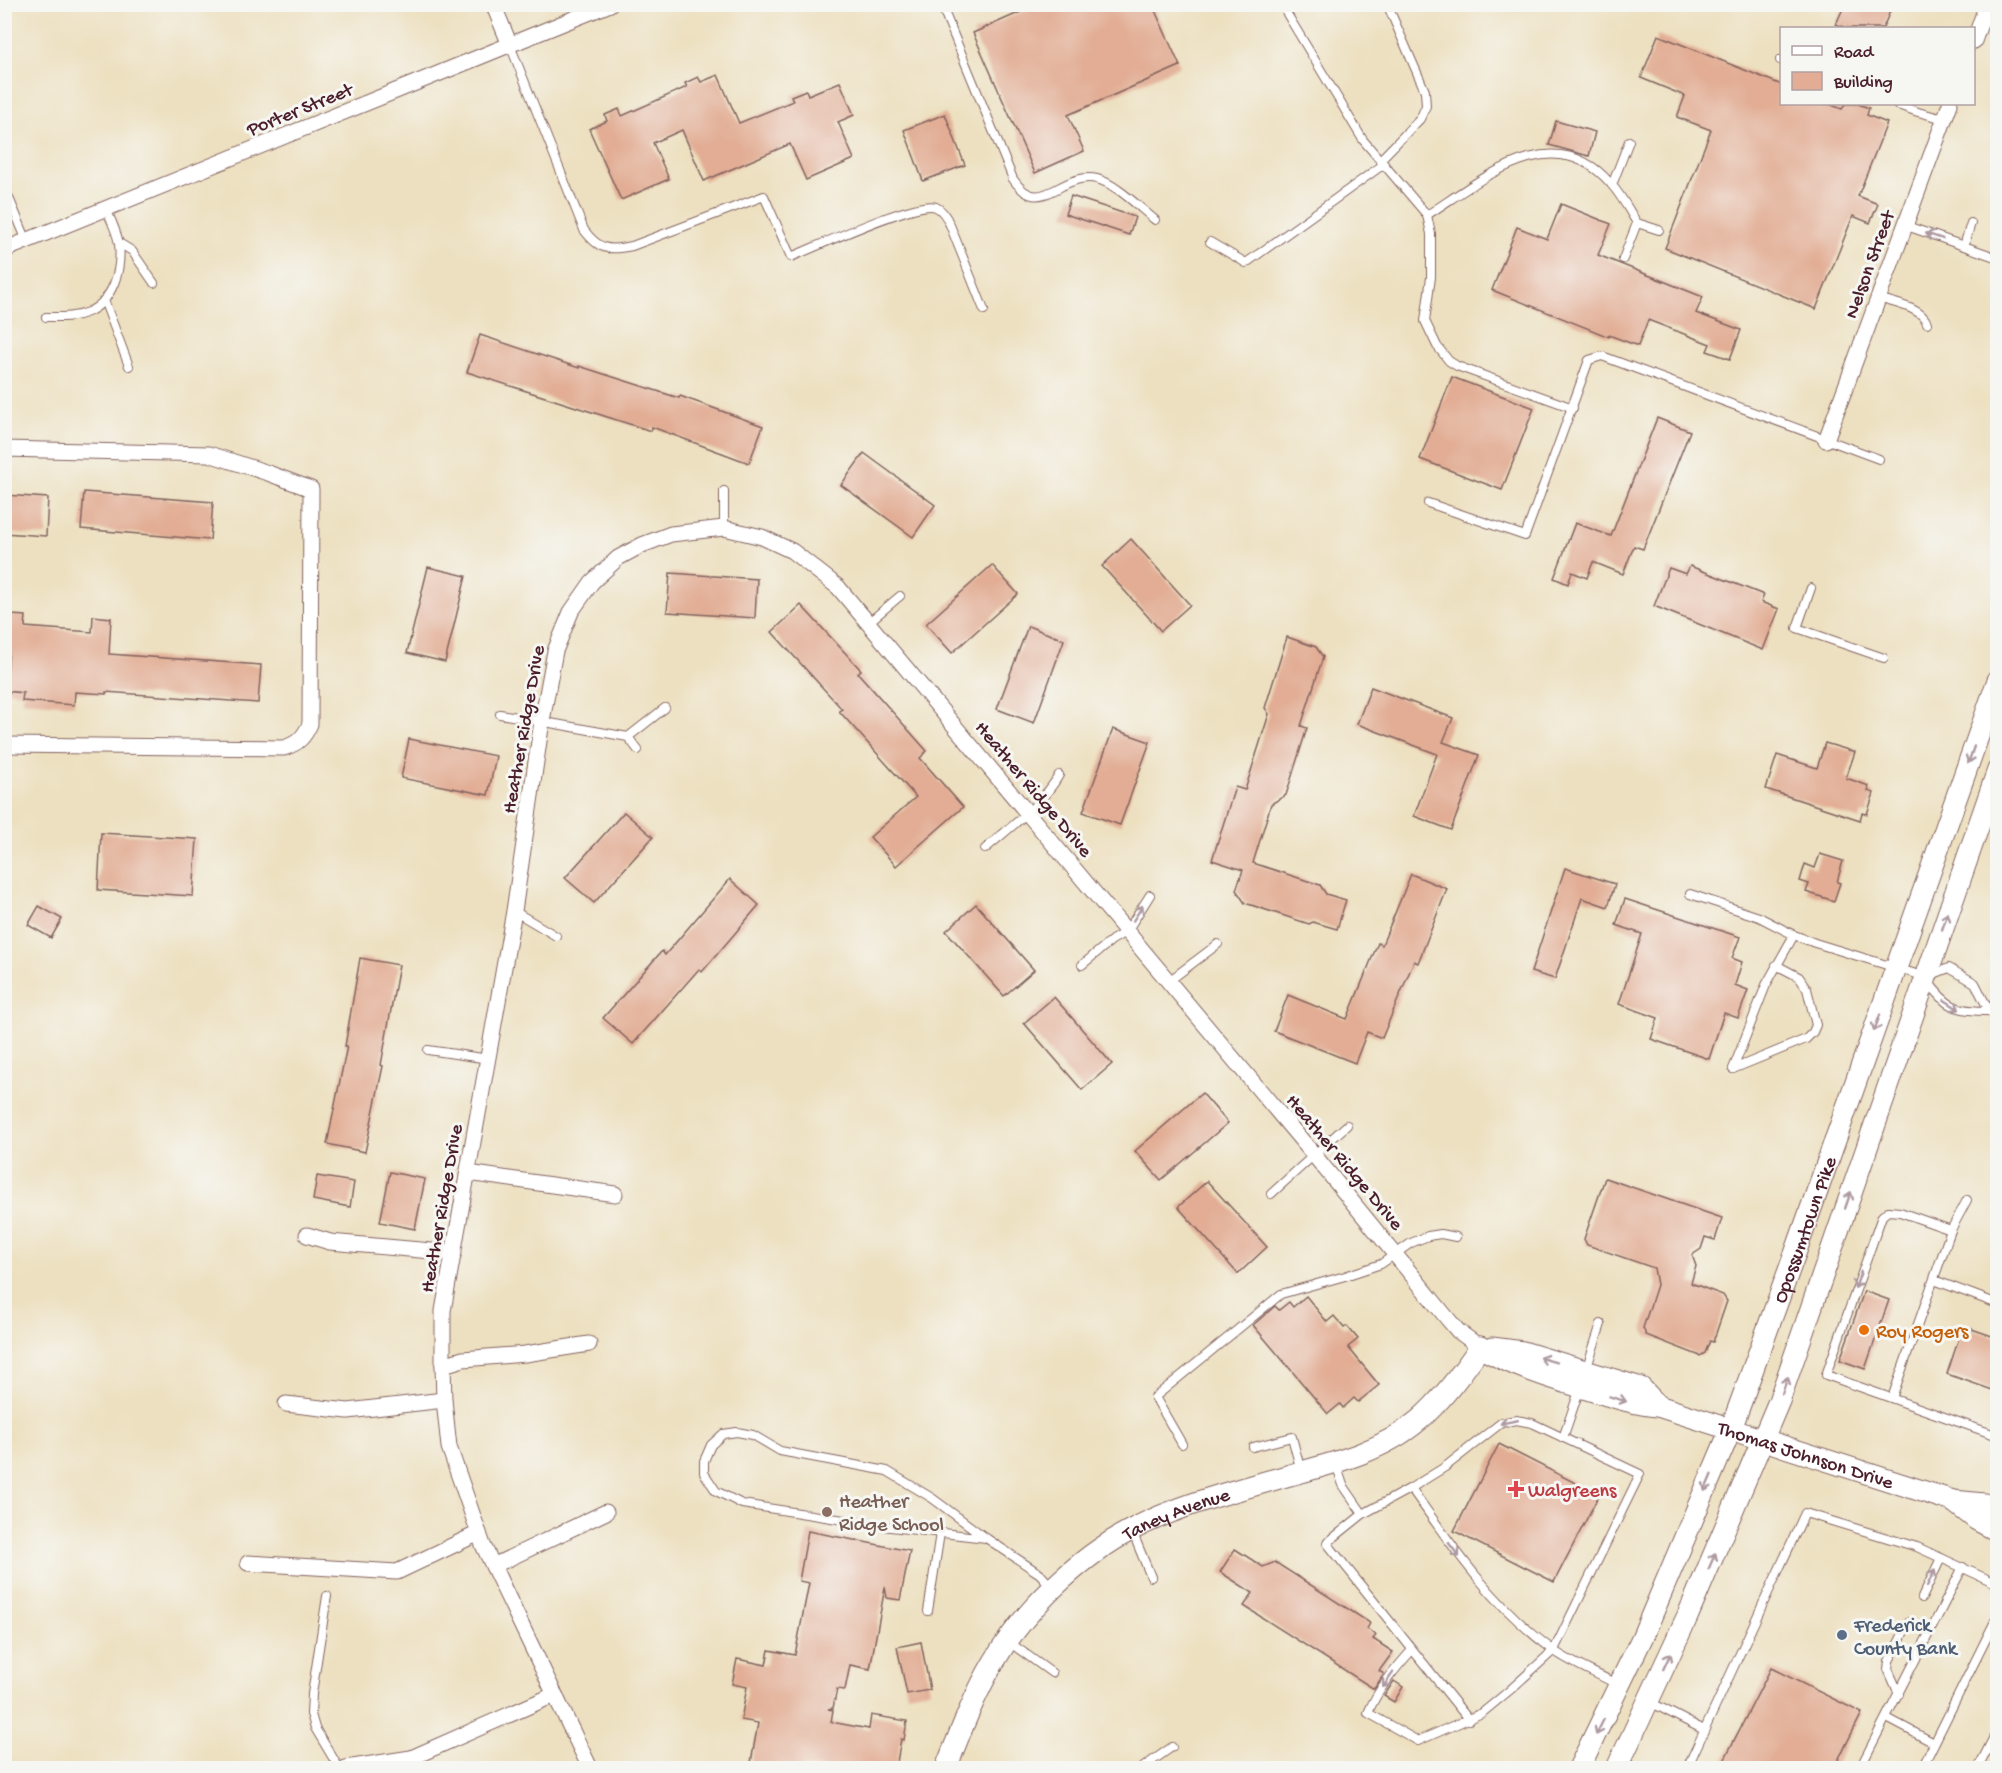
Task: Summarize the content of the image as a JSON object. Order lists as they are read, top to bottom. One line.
{"streets":{"main road":["Opossumtown Pike","Thomas Johnson Drive","Taney Avenue"],"street":["Porter Street","Nelson Street","Heather Ridge Drive"]},"crossings":[["Heather Ridge Drive","Thomas Johnson Drive"],["Heather Ridge Drive","Taney Avenue"],["Opossumtown Pike","Thomas Johnson Drive"],["Thomas Johnson Drive","Taney Avenue"]],"places":{"other":["Roy Rogers","Heather Ridge School","Frederick County Bank"],"health":["Walgreens"]},"legend":["Road","Building"]}
